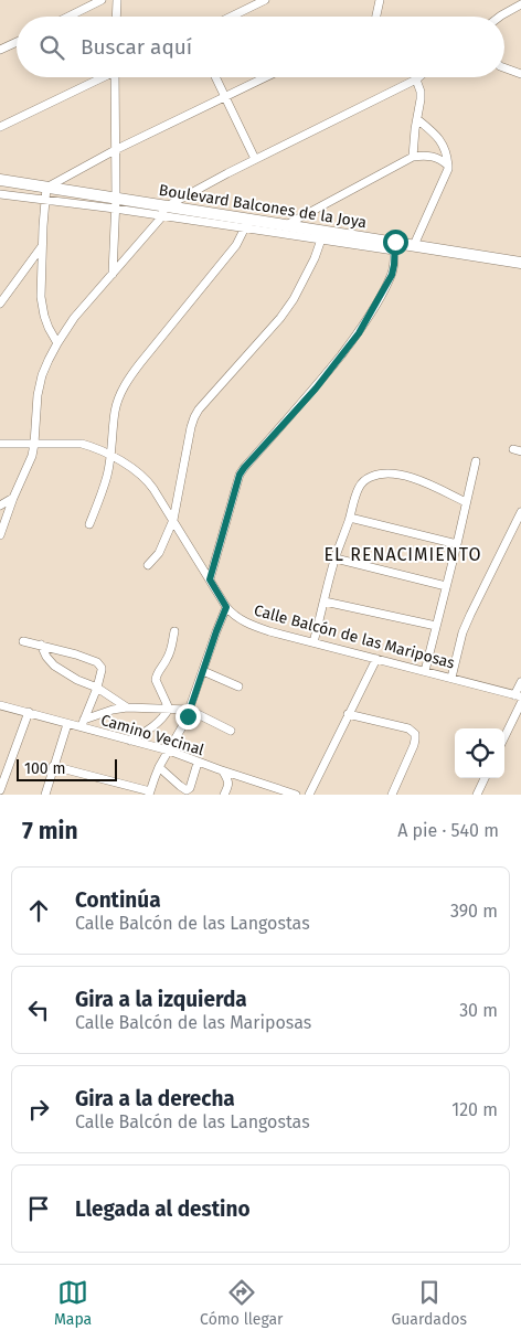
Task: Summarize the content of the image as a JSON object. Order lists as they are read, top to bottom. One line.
{"streets":{"street":["Boulevard Balcones de la Joya","Calle Balcón de las Mariposas","Camino Vecinal"]},"districts":["EL RENACIMIENTO"],"scale_bar":"100 m","page":{"search":"Buscar aquí","scale":"100 m","heading":["7 min","A pie · 540 m"],"list":[["Continúa","Calle Balcón de las Langostas","390 m"],["Gira a la izquierda","Calle Balcón de las Mariposas","30 m"],["Gira a la derecha","Calle Balcón de las Langostas","120 m"],"Llegada al destino"],"nav":["Mapa","Cómo llegar","Guardados"]}}
